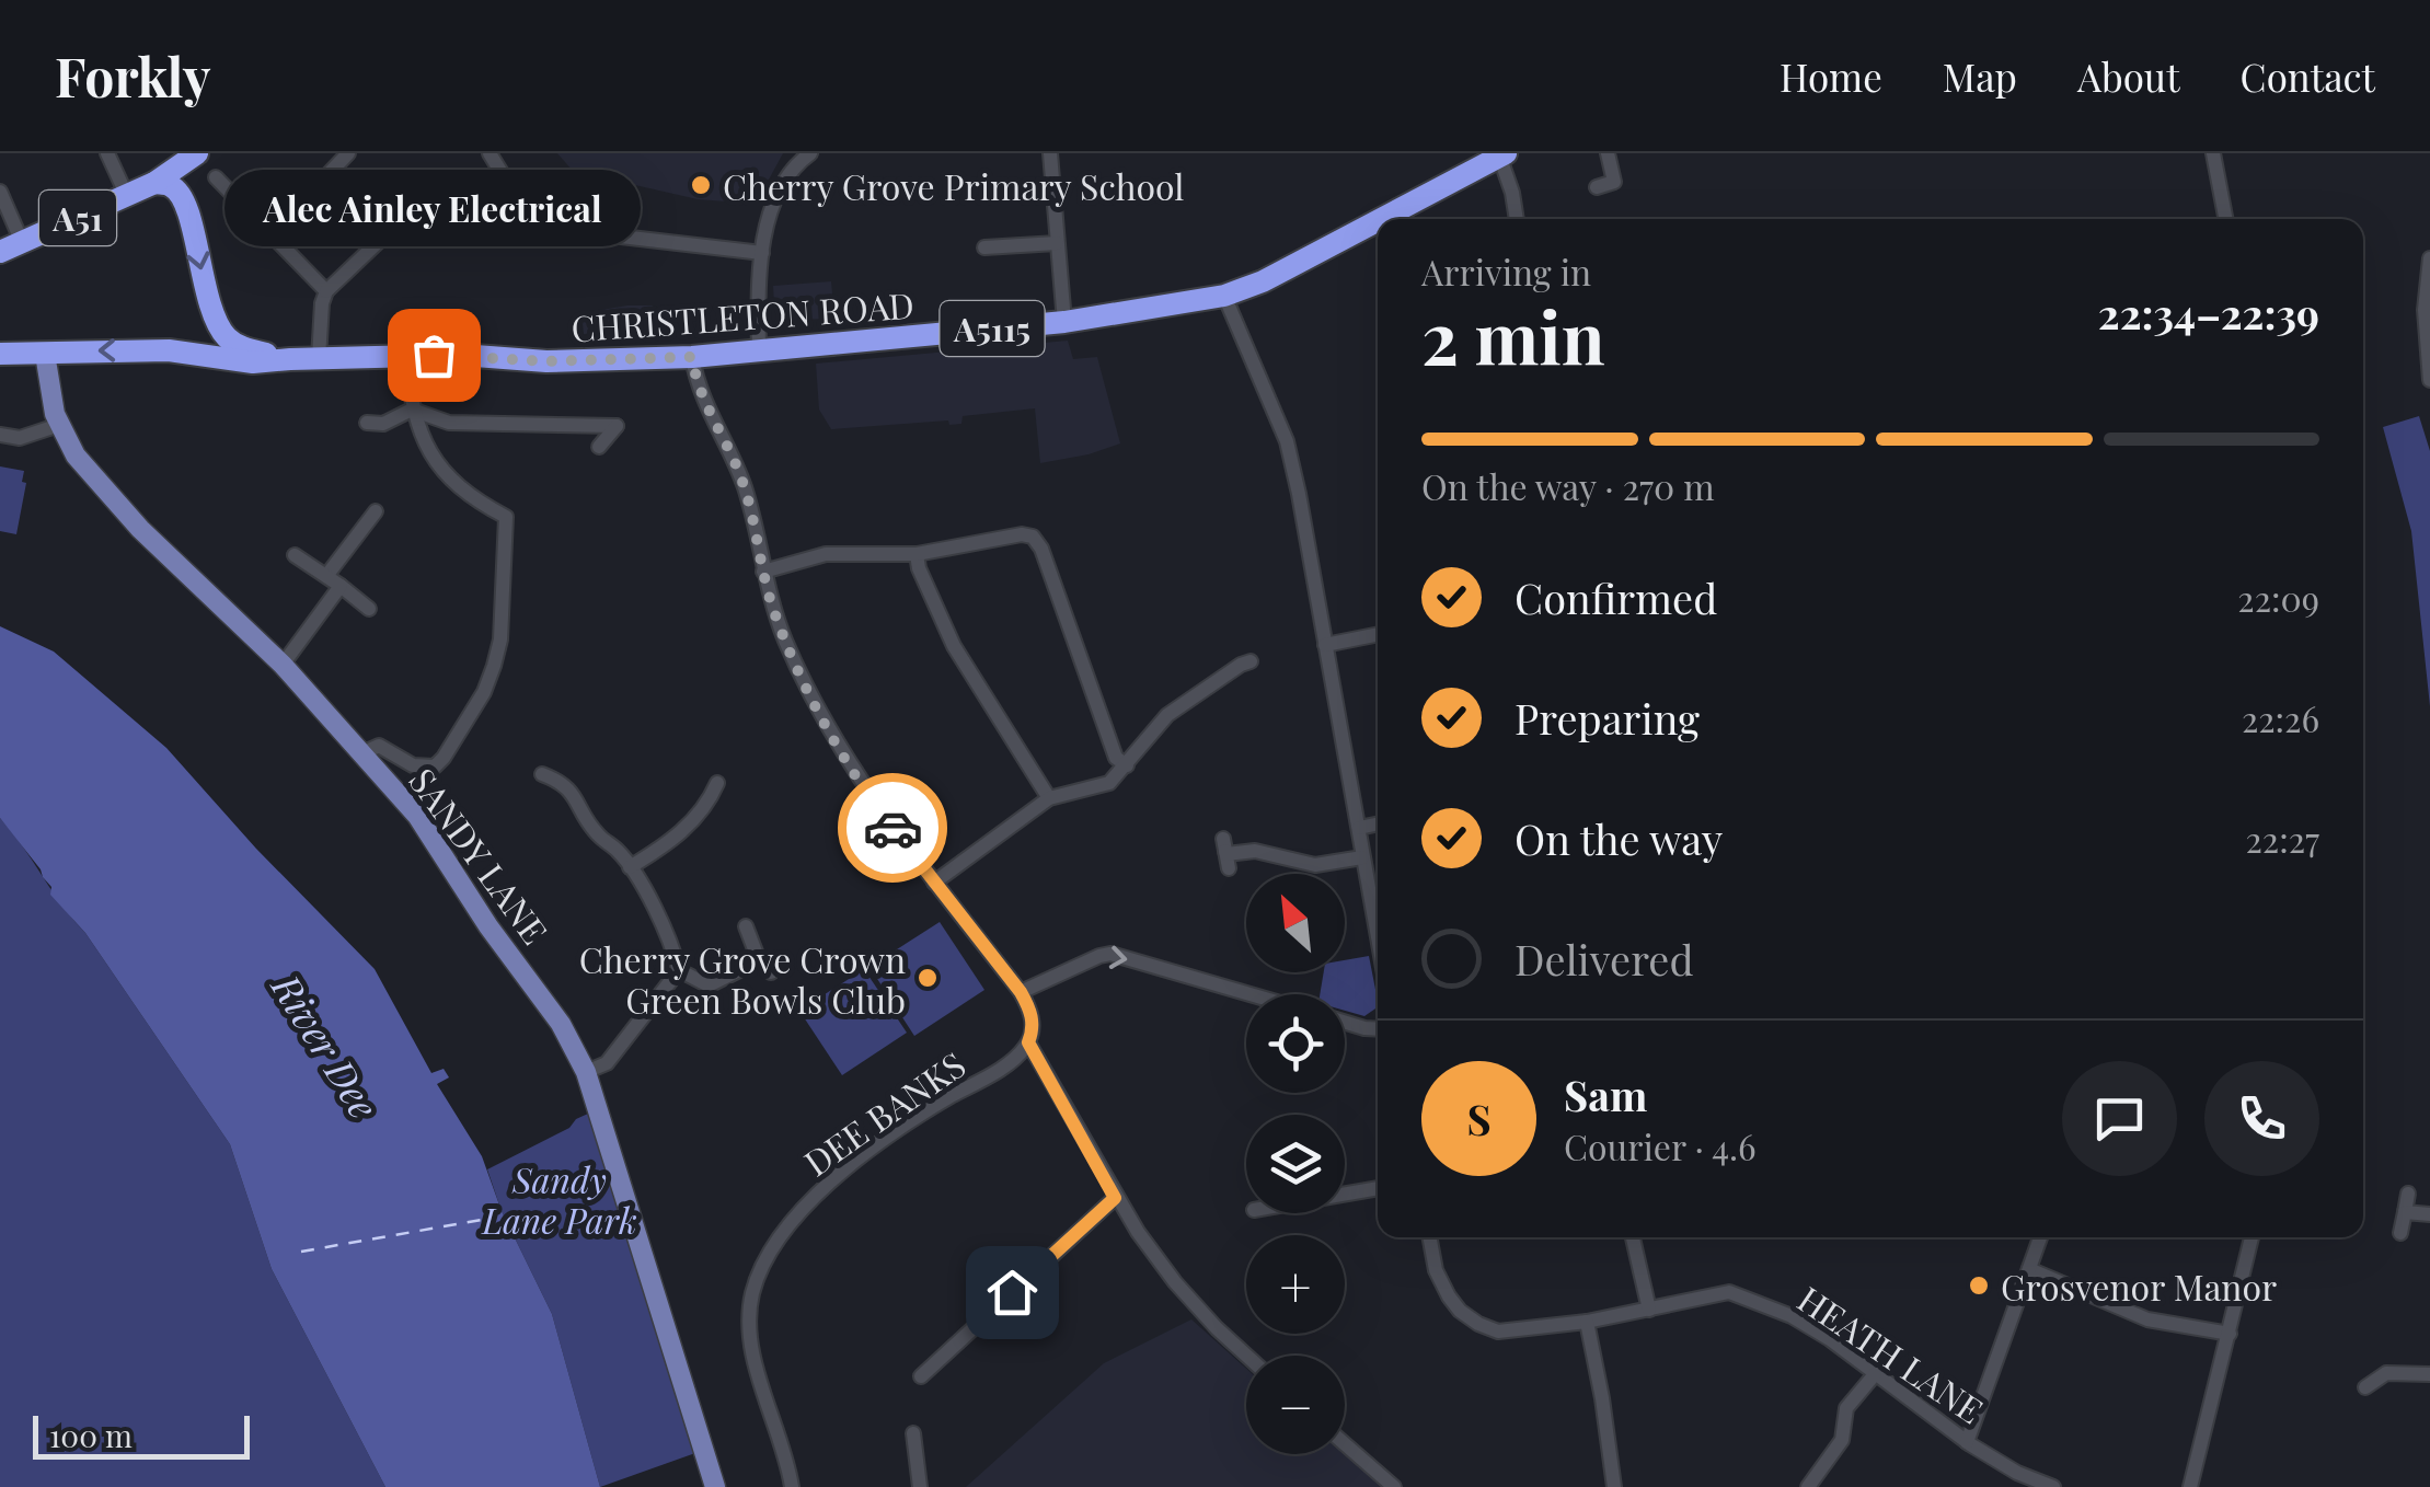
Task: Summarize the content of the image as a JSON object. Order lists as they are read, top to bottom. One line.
{"streets":{"highway":["A51","CHRISTLETON ROAD","A5115"],"main road":["SANDY LANE"],"street":["DEE BANKS","HEATH LANE"]},"crossings":[["CHRISTLETON ROAD","A5115"],["CHRISTLETON ROAD","SANDY LANE"]],"water":["River Dee"],"parks":["Sandy Lane Park"],"places":["Cherry Grove Primary School","Alec Ainley Electrical","Cherry Grove Crown Green Bowls Club","Grosvenor Manor"],"scale_bar":"100 m","north":"top left","page":{"header":"Forkly","nav":["Home","Map","About","Contact"],"bubble":"Alec Ainley Electrical","heading":["2 min","Arriving in","22:34–22:39"],"panel":["Sam","Courier · 4.6"],"bar":"On the way · 270 m","list":[["Confirmed","22:09"],["Preparing","22:26"],["On the way","22:27"],"Delivered"],"map_buttons":["+","−"],"round":"S","scale":"100 m"}}
